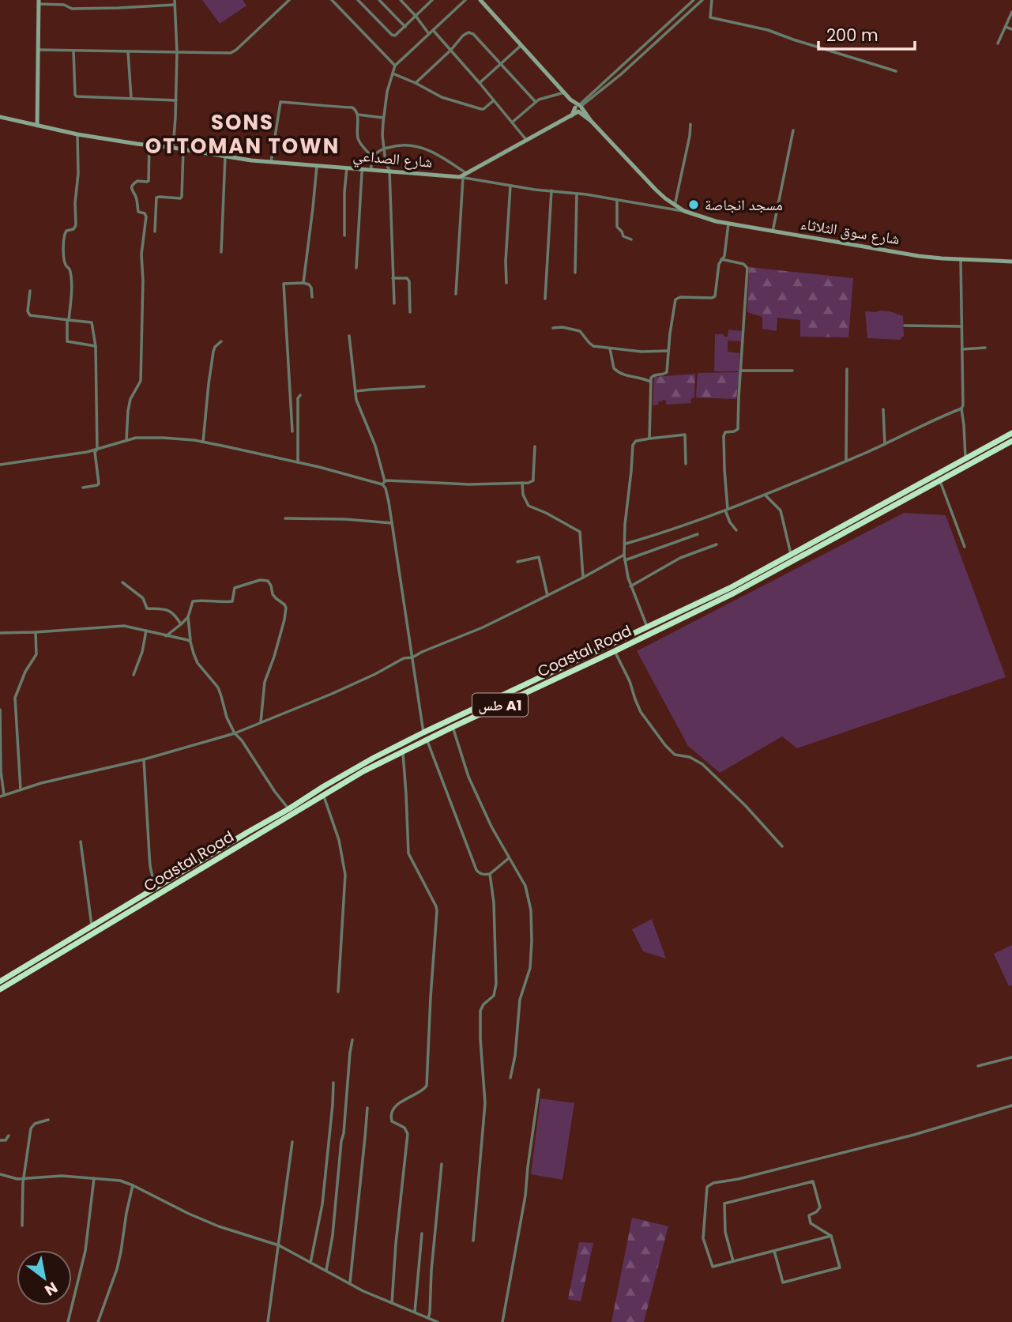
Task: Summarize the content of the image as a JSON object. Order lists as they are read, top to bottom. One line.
{"streets":{"highway":["Coastal Road","طس A1"],"street":["شارع الصداعي","شارع سوق الثلاثاء"]},"districts":["SONS OTTOMAN TOWN"],"places":["مسجد انجاصة"],"scale_bar":"200 m","north":"bottom right"}
